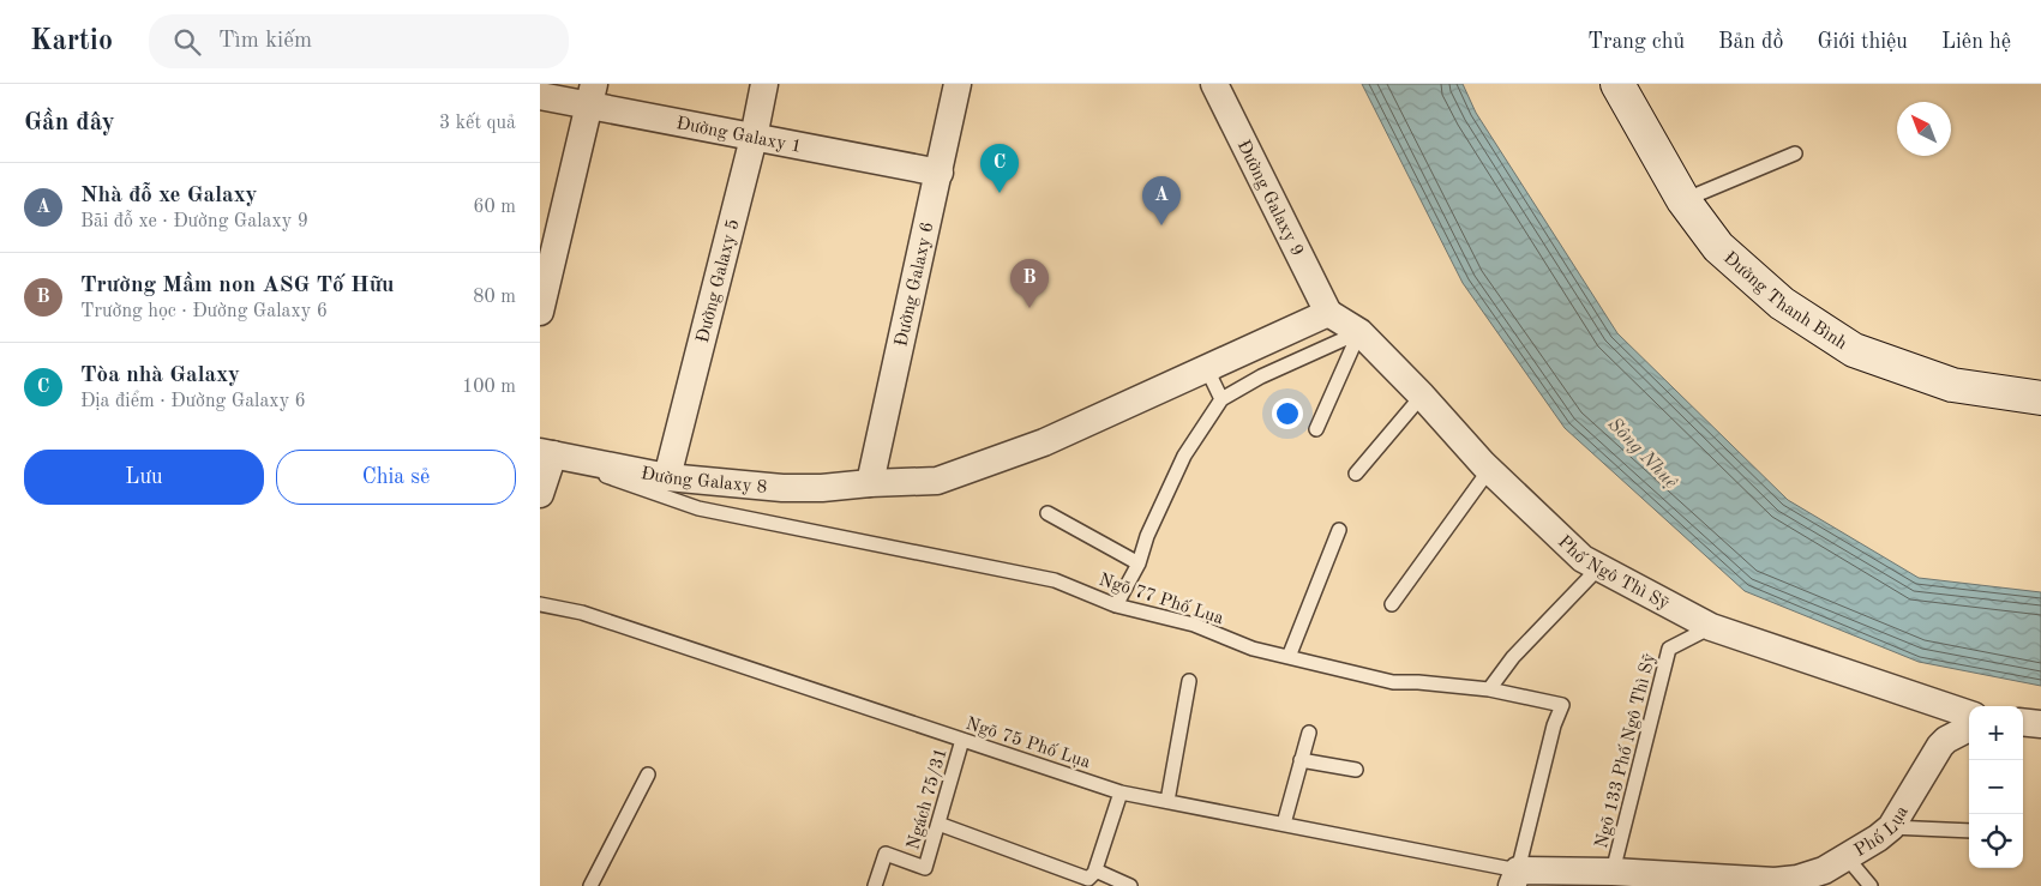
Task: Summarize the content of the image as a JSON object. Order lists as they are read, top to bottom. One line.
{"streets":{"street":["Đường Galaxy 1","Đường Galaxy 9","Đường Galaxy 5","Đường Galaxy 6","Đường Thanh Bình","Đường Galaxy 8","Phố Ngô Thì Sỹ","Phố Lụa"],"lane":["Ngõ 77 Phố Lụa","Ngõ 75 Phố Lụa","Ngõ 133 Phố Ngô Thì Sỹ","Ngách 75/31"]},"crossings":[["Đường Galaxy 1","Đường Galaxy 5"],["Đường Galaxy 1","Đường Galaxy 6"],["Đường Galaxy 9","Đường Galaxy 8"],["Đường Galaxy 9","Phố Ngô Thì Sỹ"],["Đường Galaxy 5","Đường Galaxy 8"],["Đường Galaxy 6","Đường Galaxy 8"],["Đường Galaxy 8","Phố Ngô Thì Sỹ"],["Đường Galaxy 8","Ngõ 77 Phố Lụa"],["Phố Ngô Thì Sỹ","Ngõ 133 Phố Ngô Thì Sỹ"],["Ngõ 77 Phố Lụa","Ngõ 75 Phố Lụa"],["Ngõ 77 Phố Lụa","Phố Lụa"],["Ngõ 75 Phố Lụa","Ngách 75/31"],["Ngõ 75 Phố Lụa","Phố Lụa"],["Ngõ 133 Phố Ngô Thì Sỹ","Phố Lụa"]],"water":["Sông Nhuệ"],"north":"top left","page":{"header":"Kartio","search":"Tìm kiếm","nav":["Trang chủ","Bản đồ","Giới thiệu","Liên hệ"],"heading":["Gần đây","3 kết quả"],"pins":["C","A","B"],"list":[{"mark":"A","name":"Nhà đỗ xe Galaxy","note":"Bãi đỗ xe · Đường Galaxy 9","value":"60 m"},{"mark":"B","name":"Trường Mầm non ASG Tố Hữu","note":"Trường học · Đường Galaxy 6","value":"80 m"},{"mark":"C","name":"Tòa nhà Galaxy","note":"Địa điểm · Đường Galaxy 6","value":"100 m"}],"buttons":["Lưu","Chia sẻ"],"map_buttons":["+","−"]}}
